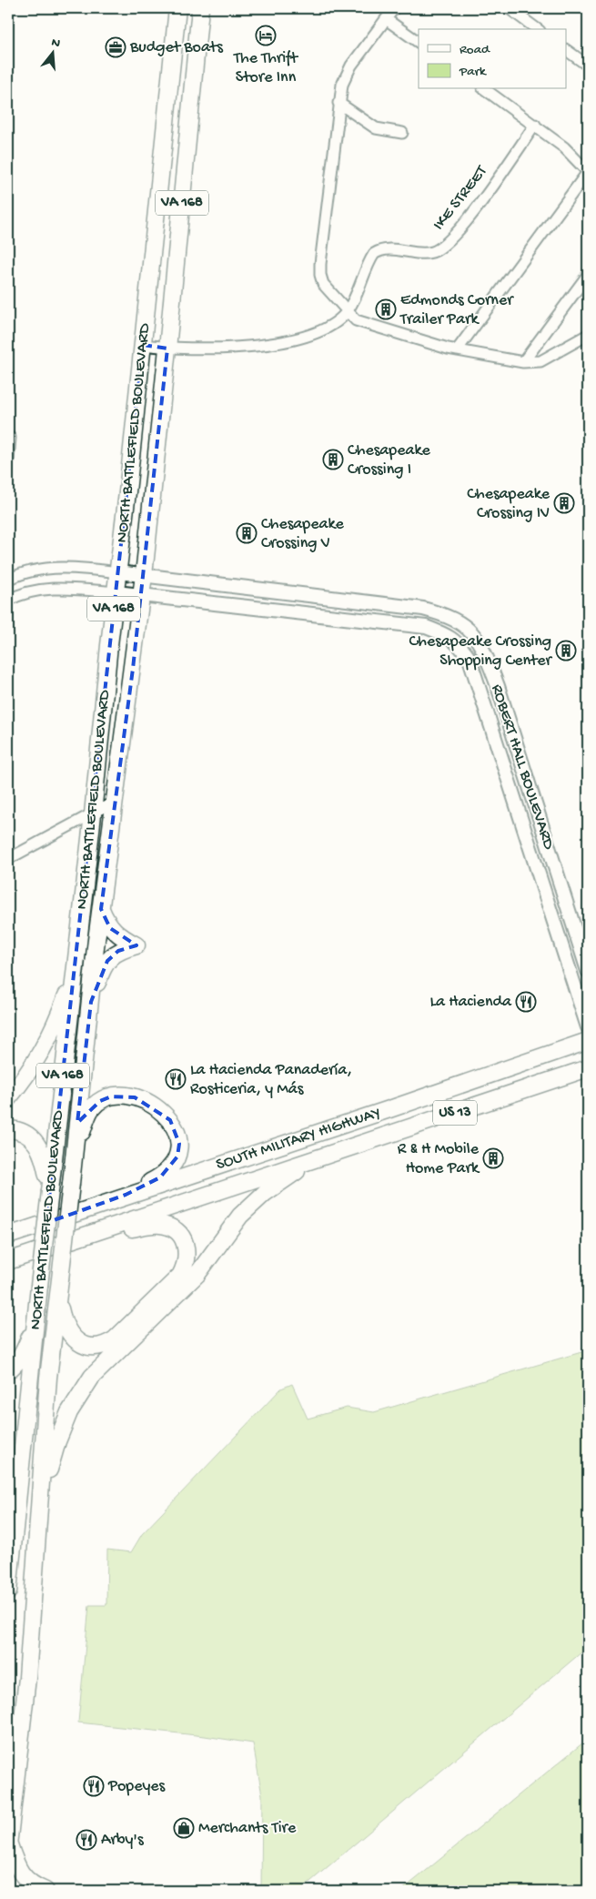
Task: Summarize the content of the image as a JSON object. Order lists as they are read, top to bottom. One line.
{"streets":{"main road":["VA 168","NORTH BATTLEFIELD BOULEVARD","US 13","SOUTH MILITARY HIGHWAY"],"street":["IKE STREET","ROBERT HALL BOULEVARD"]},"crossings":[["NORTH BATTLEFIELD BOULEVARD","ROBERT HALL BOULEVARD"]],"places":{"hotel":["The Thrift Store Inn"],"office":["Budget Boats"],"building":["Edmonds Corner Trailer Park","Chesapeake Crossing I","Chesapeake Crossing IV","Chesapeake Crossing V","Chesapeake Crossing Shopping Center","R & H Mobile Home Park"],"restaurant":["La Hacienda","La Hacienda Panadería, Rosticeria, y Más","Popeyes","Arby's"],"shop":["Merchants Tire"]},"legend":["Road","Park"],"north":"top"}
